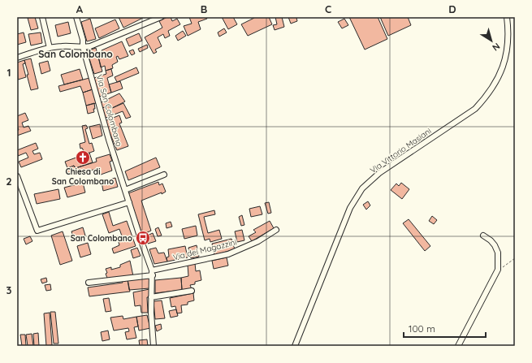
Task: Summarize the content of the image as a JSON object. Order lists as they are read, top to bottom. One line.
{"streets":{"street":["Via San Colombano","Via Vittorio Masiani","Via dei Magazzini"]},"crossings":[["Via San Colombano","Via dei Magazzini"]],"districts":["San Colombano"],"places":{"church":["Chiesa di San Colombano"],"bus stop":["San Colombano"]},"scale_bar":"100 m","north":"bottom right","grid":{"columns":["A","B","C","D"],"rows":["1","2","3"]}}
